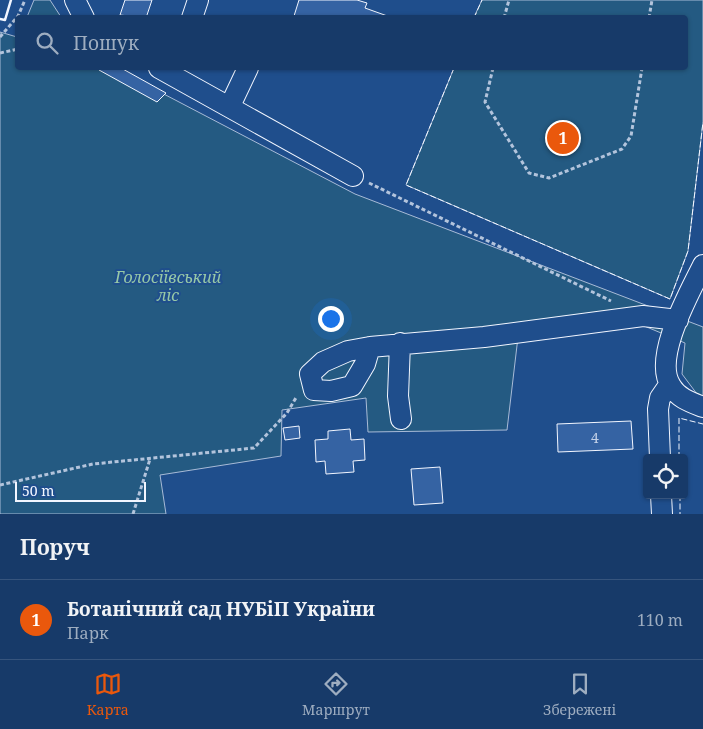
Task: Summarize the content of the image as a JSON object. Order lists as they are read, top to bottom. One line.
{"parks":["Голосіївський ліс"],"house_numbers":["4"],"scale_bar":"50 m","page":{"search":"Пошук","pins":"1","scale":"50 m","heading":"Поруч","list":[{"mark":"1","name":"Ботанічний сад НУБіП України","note":"Парк","value":"110 m"}],"nav":["Карта","Маршрут","Збережені"]}}
